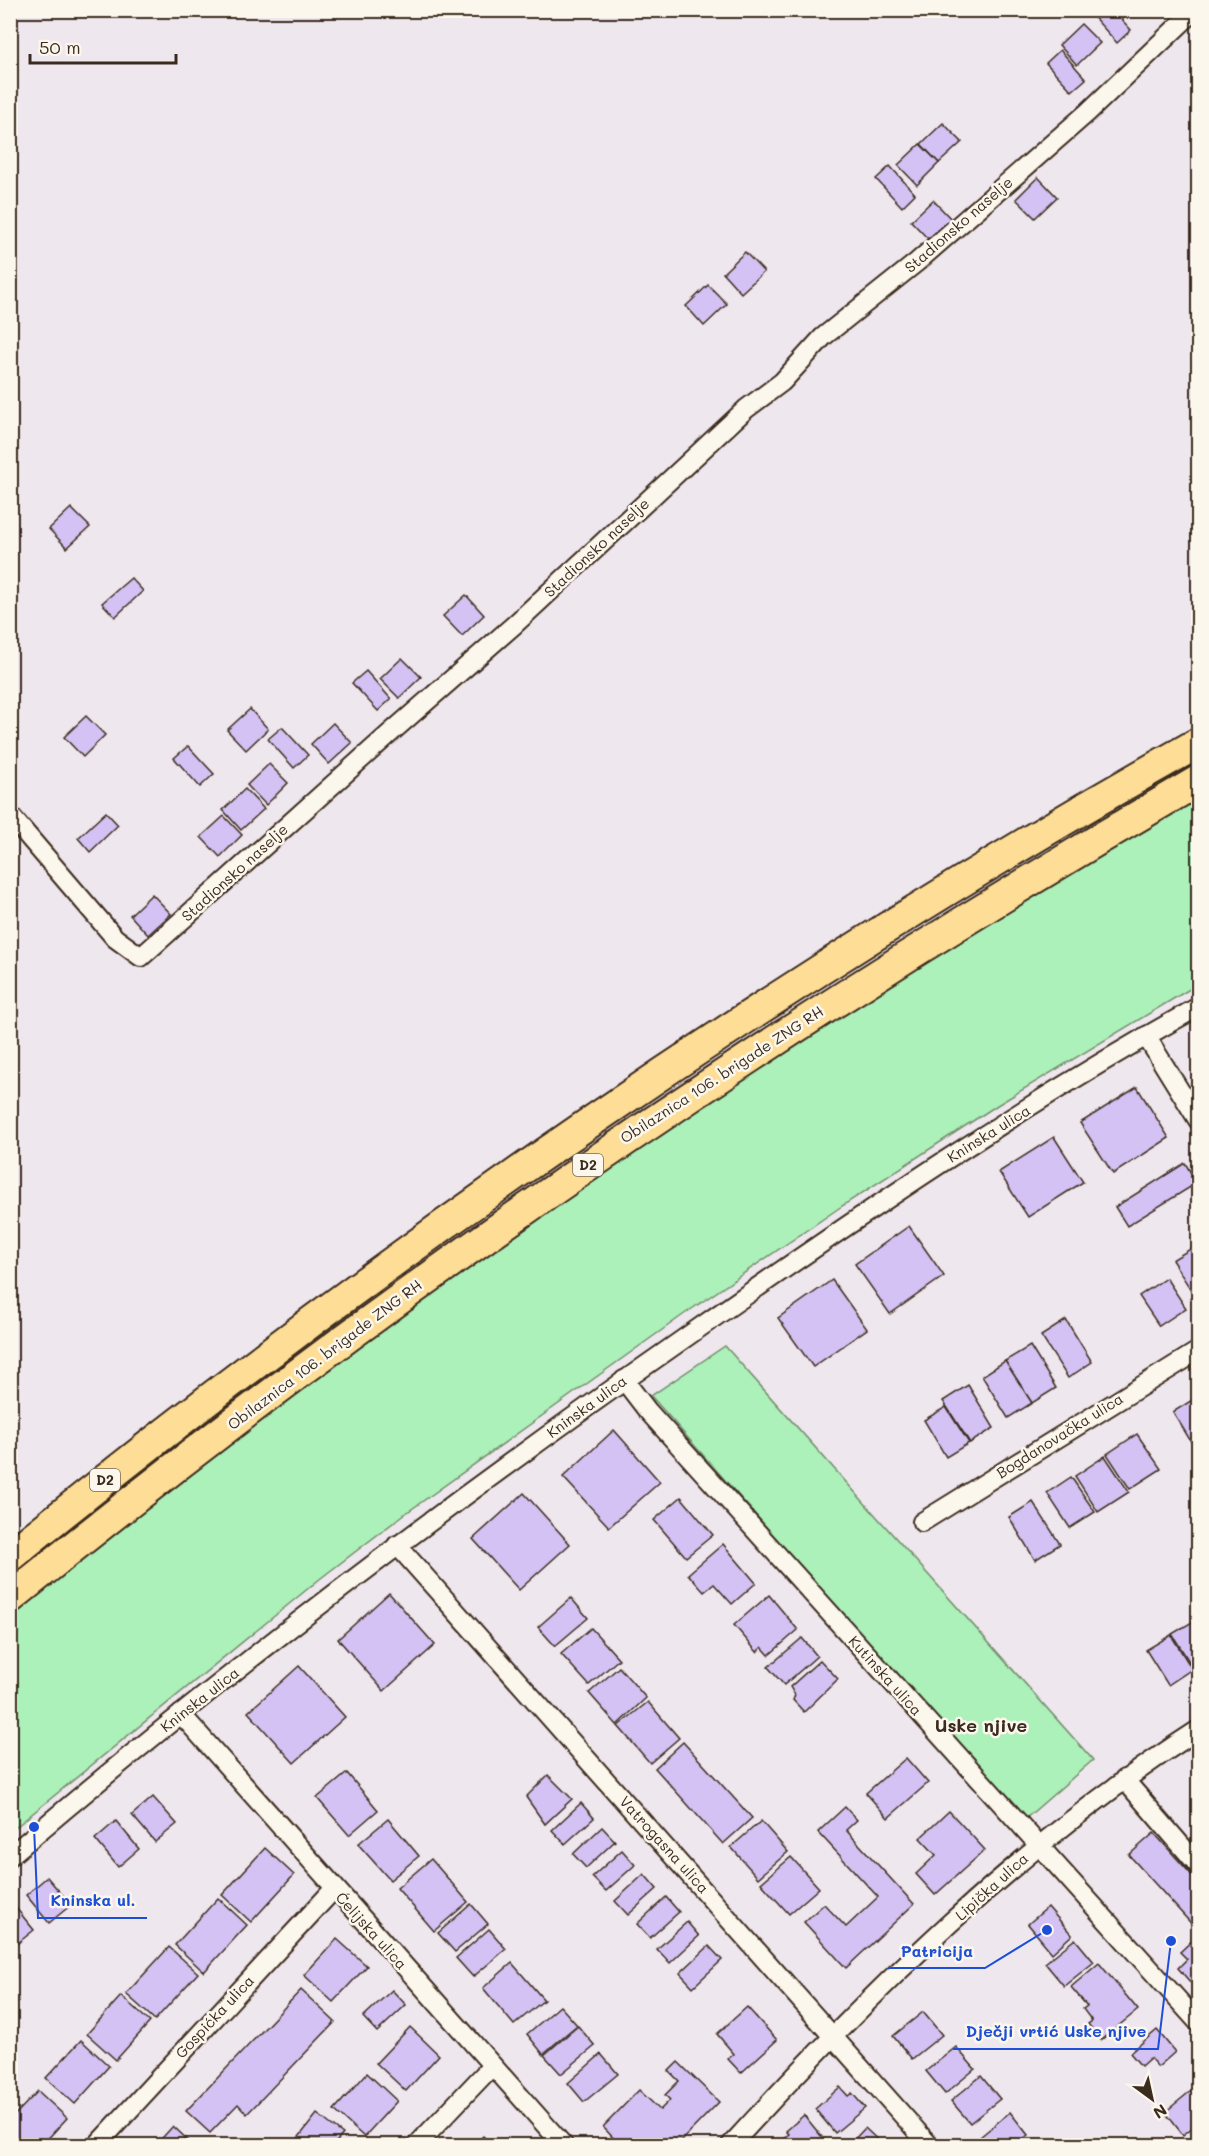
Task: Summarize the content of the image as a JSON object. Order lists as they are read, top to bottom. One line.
{"streets":{"highway":["Obilaznica 106. brigade ZNG RH","D2"],"street":["Stadionsko naselje","Kninska ulica","Bogdanovačka ulica","Kutinska ulica","Vatrogasna ulica","Lipička ulica","Ćelijska ulica","Gospićka ulica"]},"crossings":[["Kninska ulica","Kutinska ulica"],["Kninska ulica","Vatrogasna ulica"],["Kninska ulica","Ćelijska ulica"],["Kutinska ulica","Lipička ulica"],["Vatrogasna ulica","Lipička ulica"],["Ćelijska ulica","Gospićka ulica"]],"districts":["Uske njive"],"places":["Kninska ul.","Patricija","Dječji vrtić Uske njive"],"scale_bar":"50 m","north":"bottom right"}
